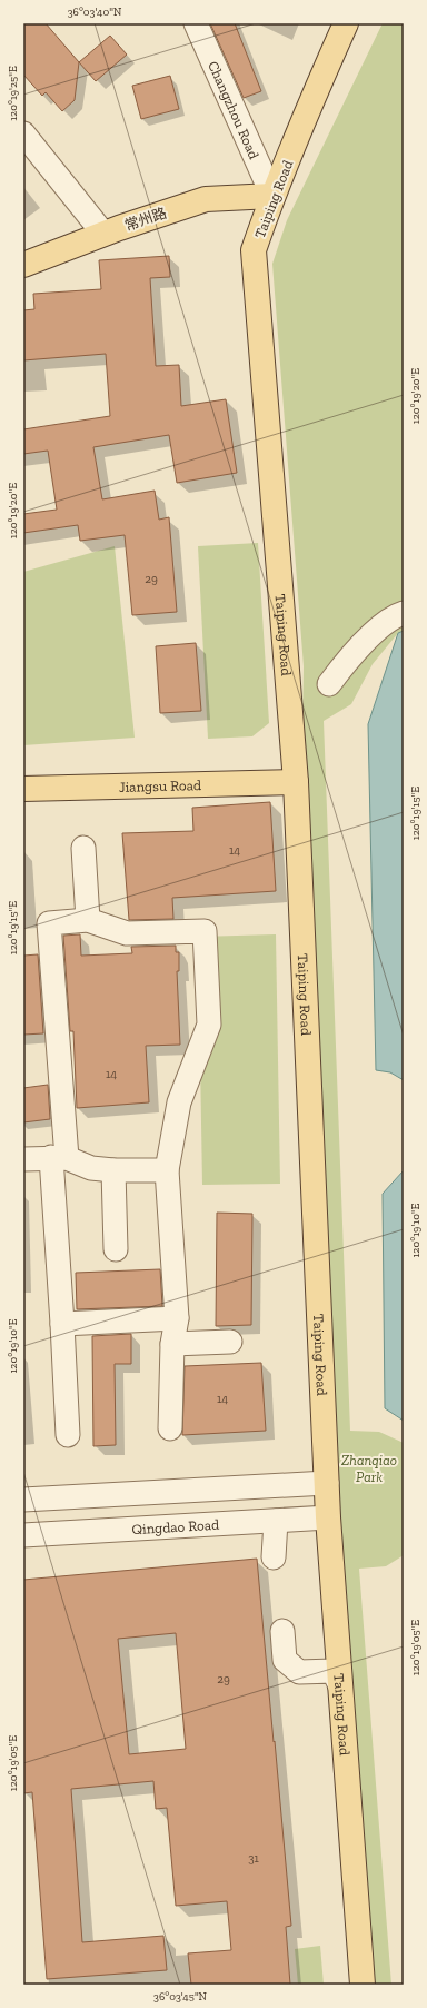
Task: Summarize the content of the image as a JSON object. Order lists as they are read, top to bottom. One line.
{"streets":{"main road":["Taiping Road","常州路","Jiangsu Road"],"street":["Changzhou Road","Qingdao Road"]},"crossings":[["Changzhou Road","Taiping Road"],["Changzhou Road","常州路"],["Taiping Road","常州路"],["Taiping Road","Jiangsu Road"],["Taiping Road","Qingdao Road"]],"parks":["Zhanqiao Park"],"house_numbers":["29","14","14","14","29","31"],"coordinates":["36°03'40\"N","120°19'25\"E","120°19'20\"E","120°19'15\"E","120°19'10\"E","120°19'05\"E","36°03'45\"N"]}
